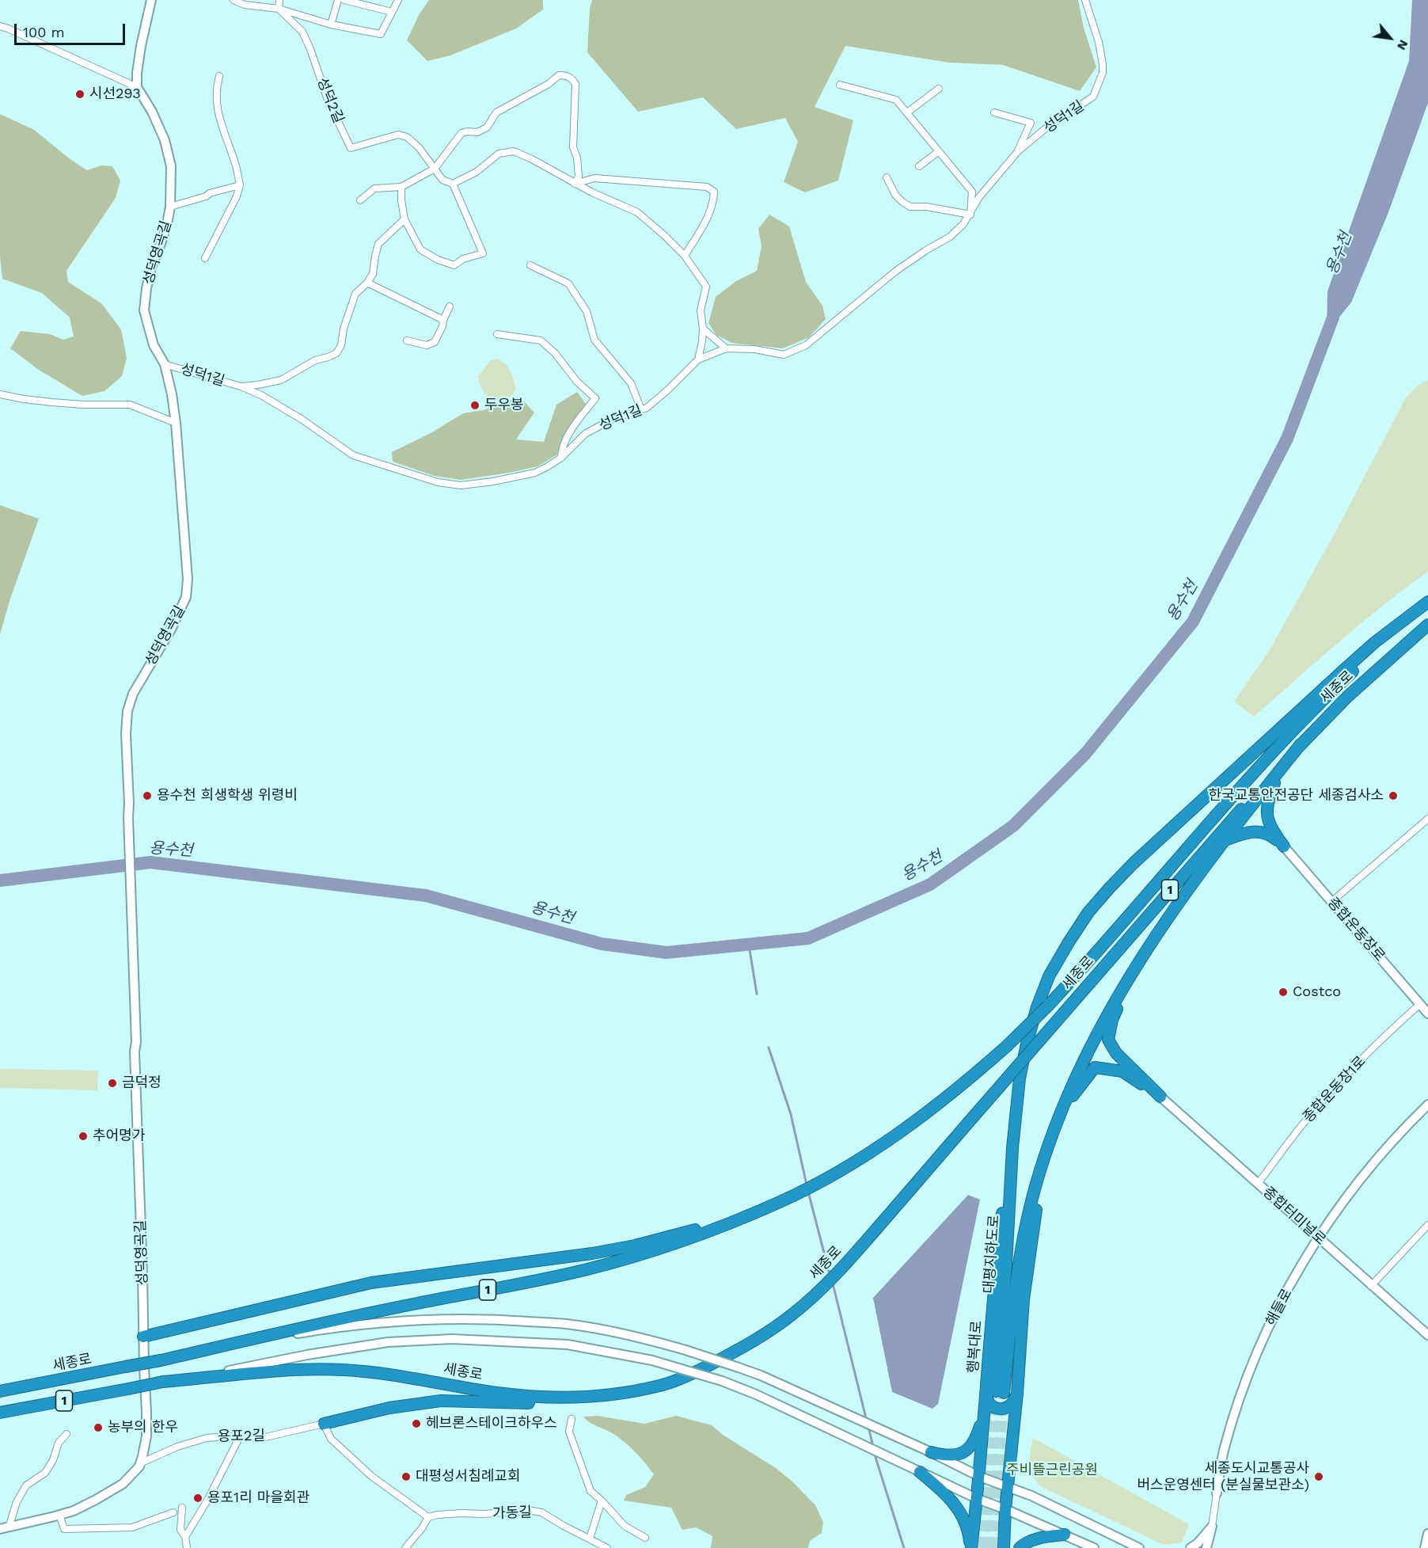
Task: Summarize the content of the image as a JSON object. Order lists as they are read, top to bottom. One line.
{"streets":{"highway":["세종로","1","대평지하도로","행복대로"],"street":["성덕2길","성덕1길","성덕영곡길","종합운동장로","종합운동장1로","종합터미널로","해들로","용포2길","가동길"]},"crossings":[["성덕1길","성덕영곡길"],["성덕영곡길","용포2길"],["세종로","대평지하도로"],["종합운동장로","종합운동장1로"],["종합운동장1로","종합터미널로"],["종합터미널로","해들로"],["대평지하도로","행복대로"]],"water":["용수천"],"parks":["주비뜰근린공원"],"places":["시선293","두우봉","용수천 희생학생 위령비","한국교통안전공단 세종검사소","Costco","금덕정","추어명가","헤브론스테이크하우스","농부의 한우","대평성서침례교회","세종도시교통공사 버스운영센터 (분실물보관소)","용포1리 마을회관"],"scale_bar":"100 m","north":"bottom right"}
